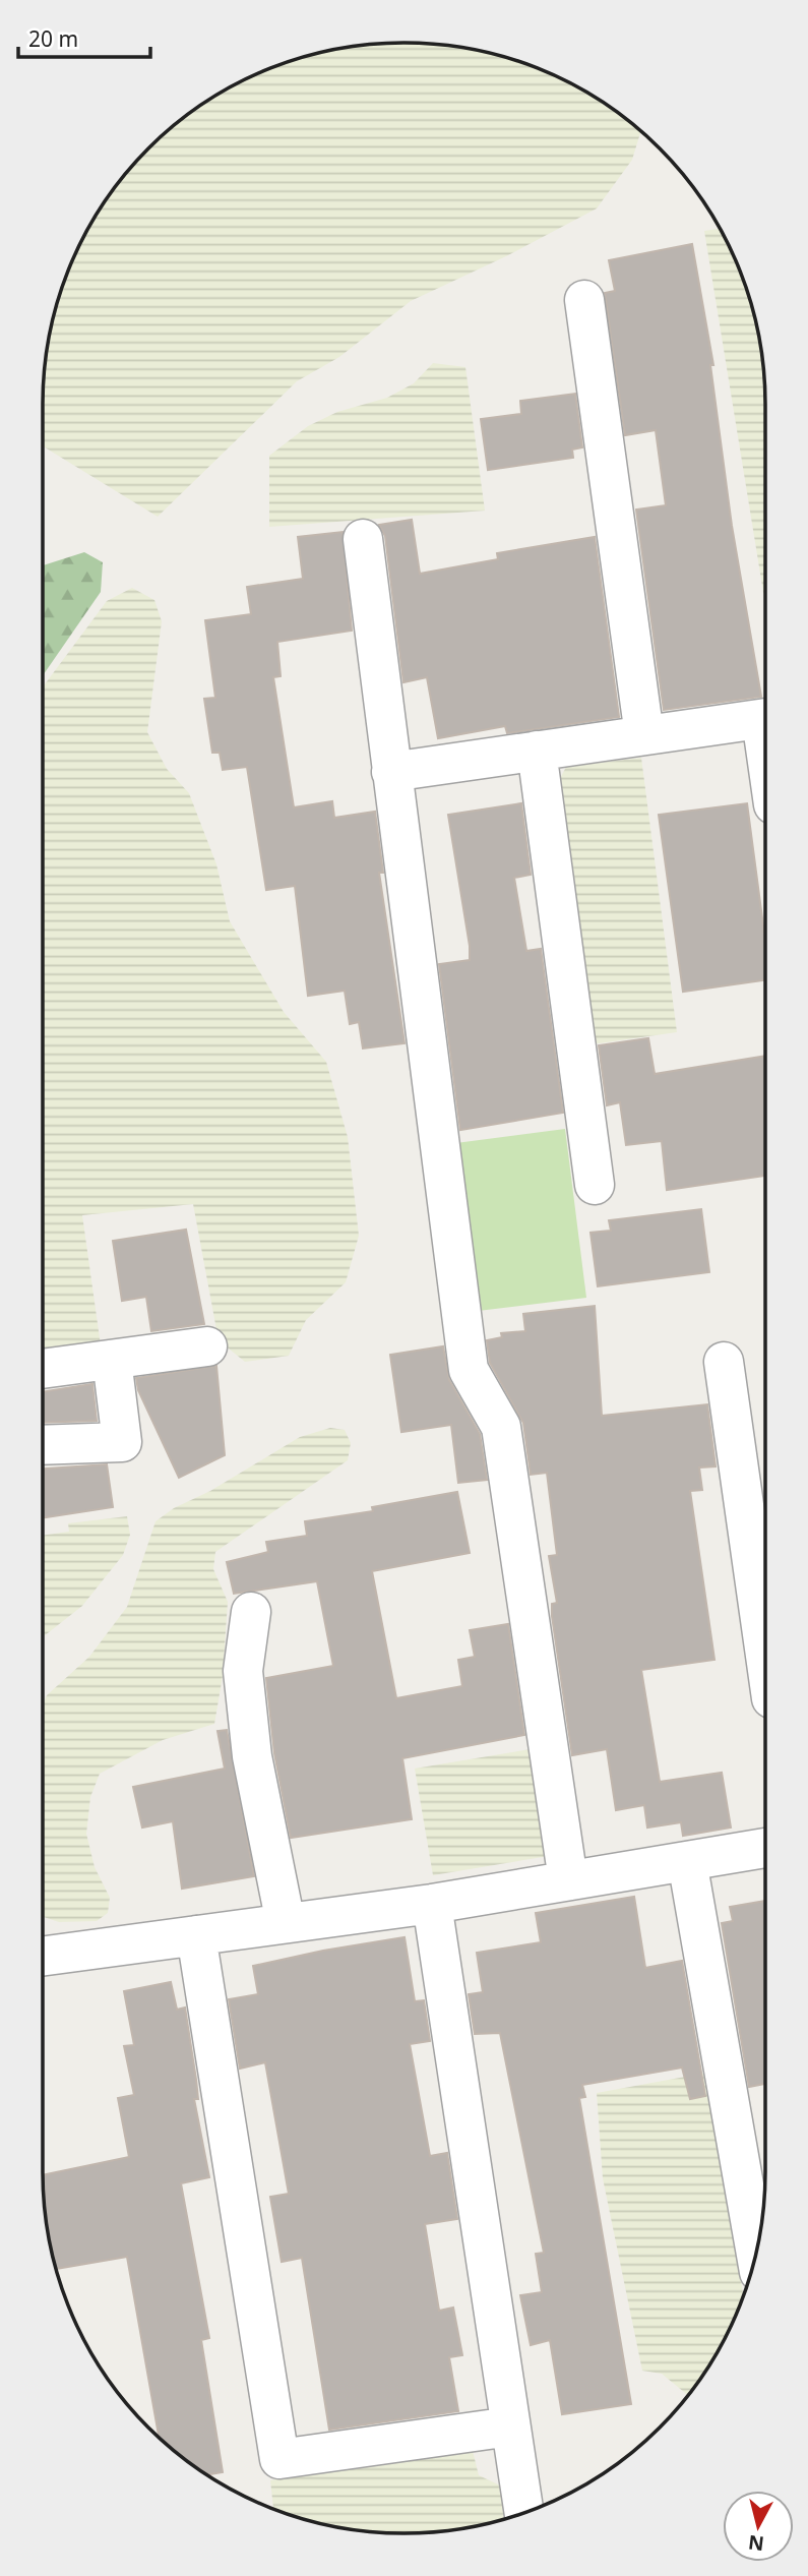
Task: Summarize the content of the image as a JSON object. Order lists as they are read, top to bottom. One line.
{"scale_bar":"20 m","north":"bottom"}
